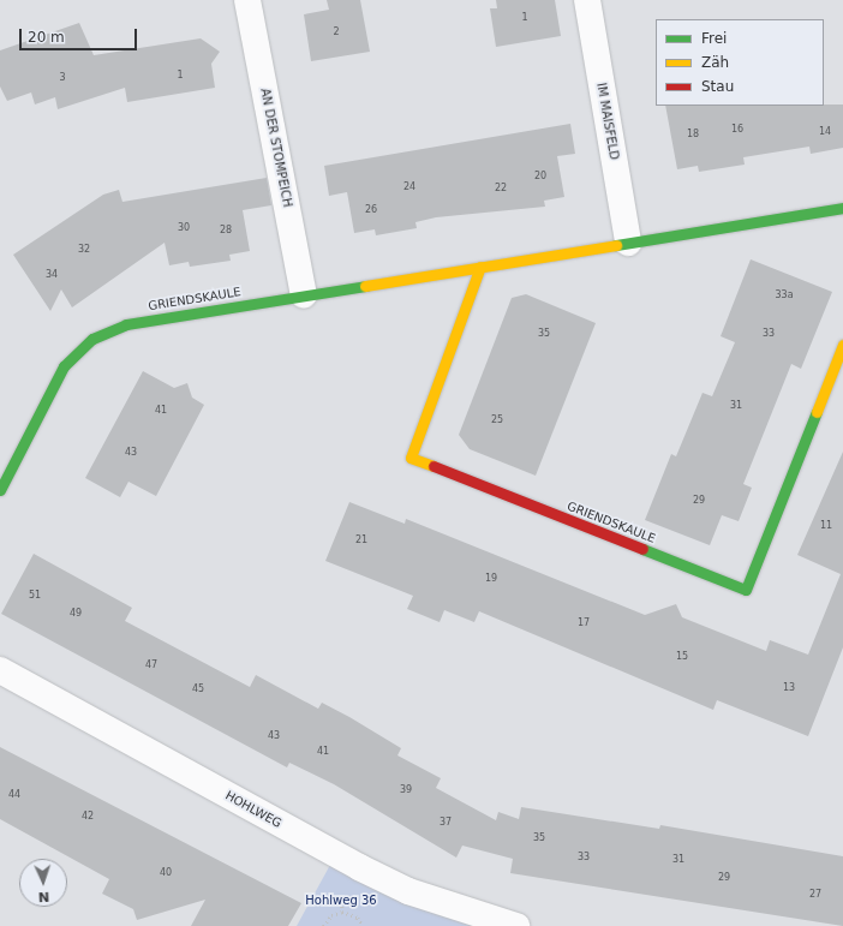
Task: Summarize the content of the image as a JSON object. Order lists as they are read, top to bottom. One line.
{"streets":{"street":["IM MAISFELD","AN DER STOMPEICH","GRIENDSKAULE","HOHLWEG"]},"crossings":[["IM MAISFELD","GRIENDSKAULE"],["AN DER STOMPEICH","GRIENDSKAULE"]],"parks":["Hohlweg 36"],"house_numbers":["1","2","1","3","16","14","18","20","24","22","26","30","28","32","34","33a","35","33","31","41","25","43","29","11","21","19","51","49","17","15","47","13","45","43","41","39","44","42","37","35","33","31","40","29","27"],"legend":["Frei","Zäh","Stau"],"scale_bar":"20 m","north":"bottom"}
